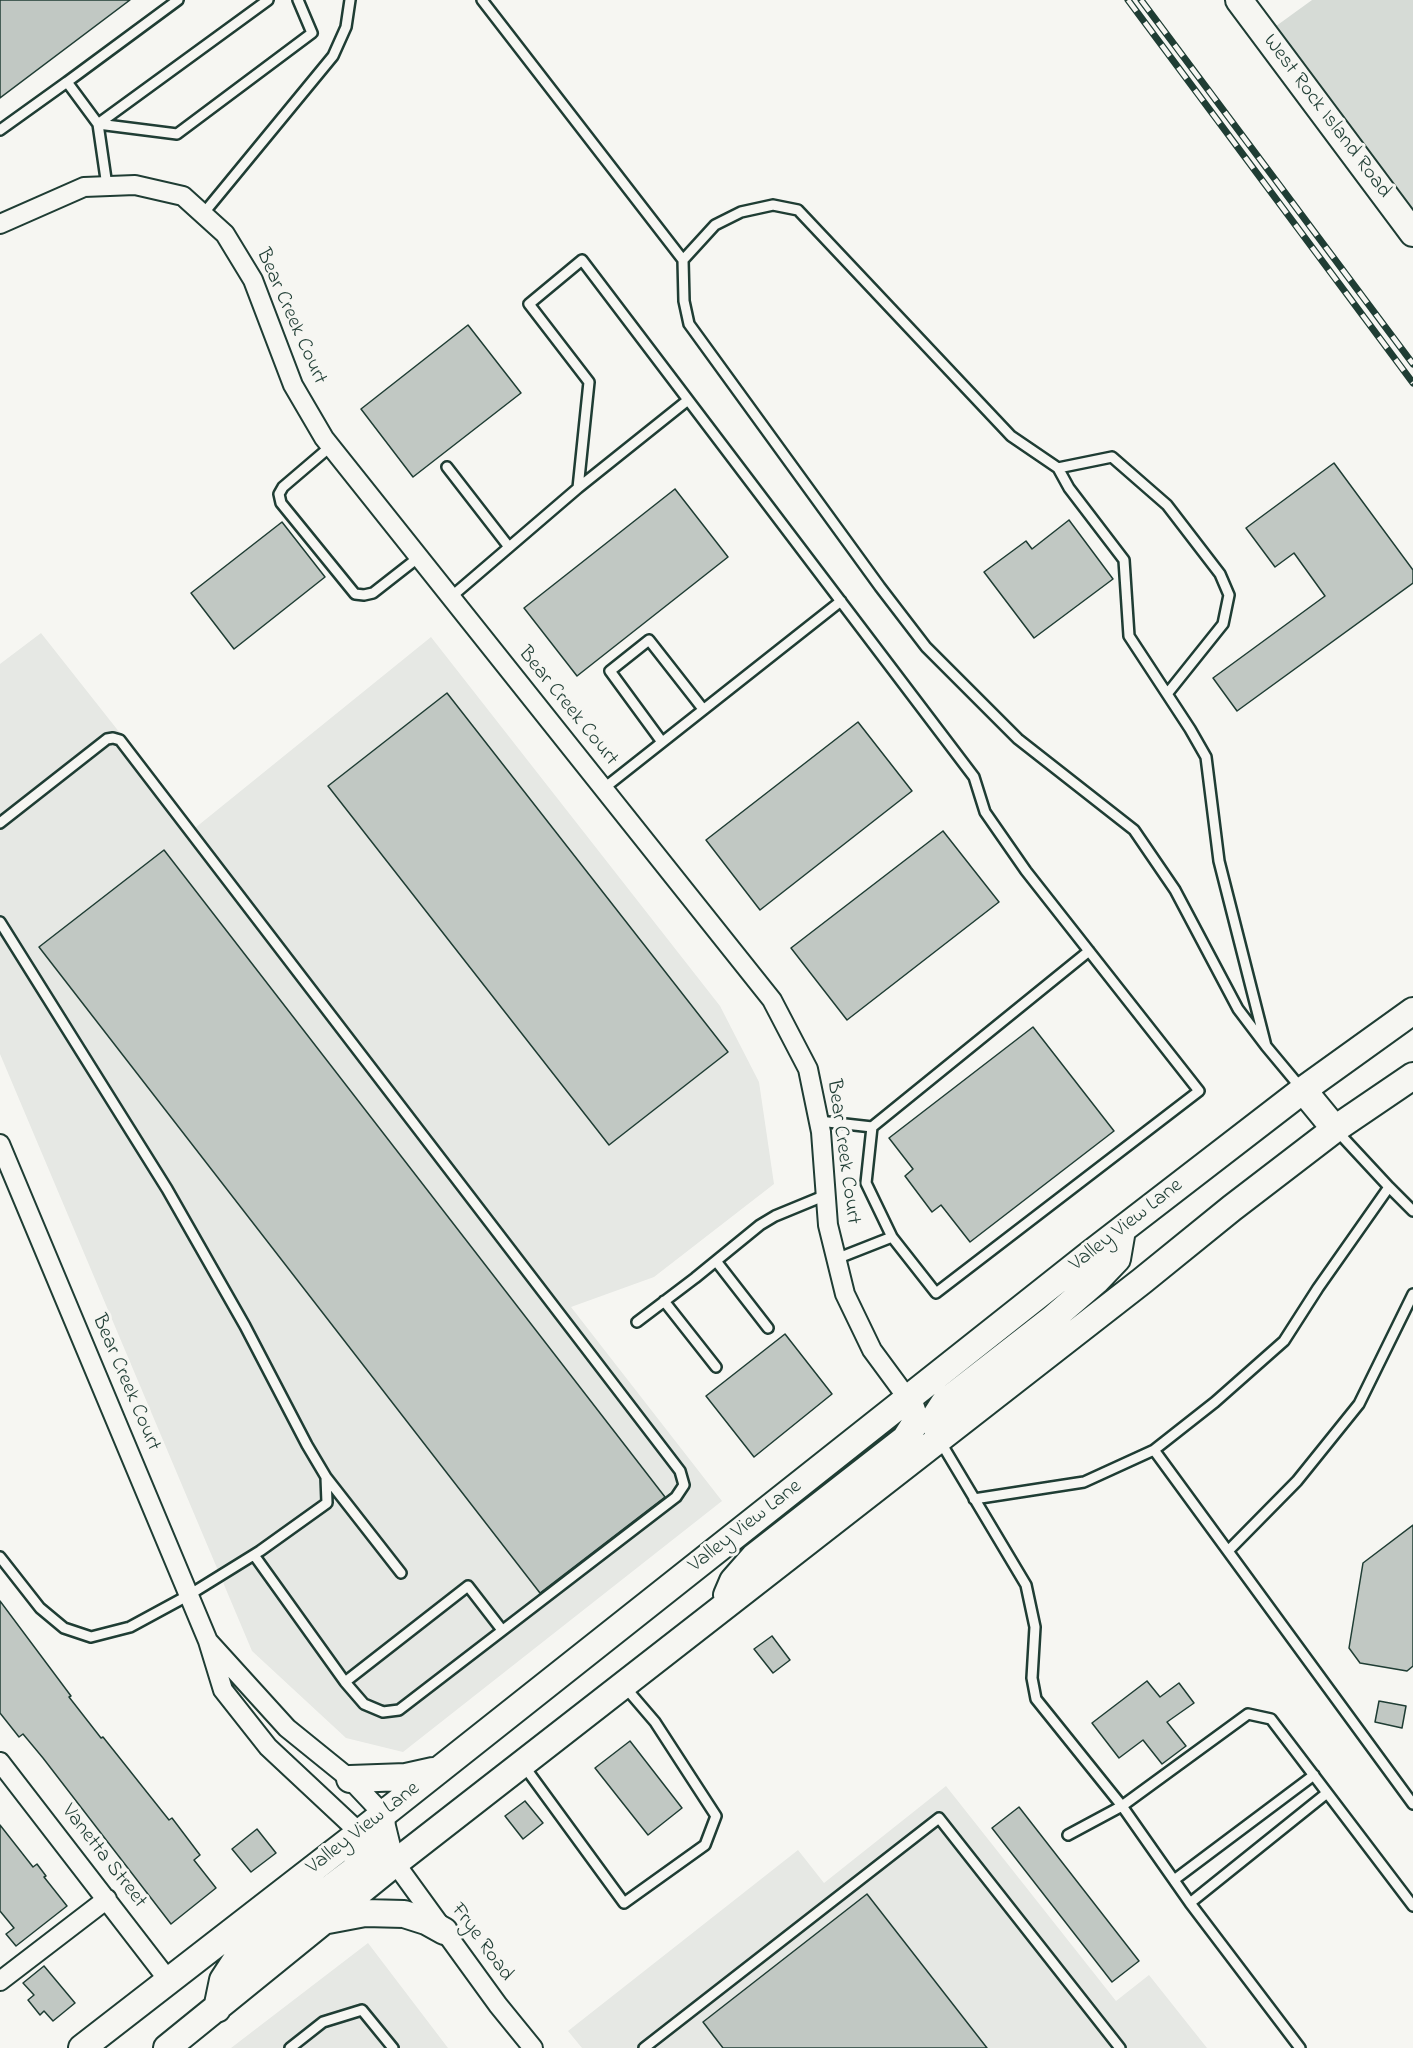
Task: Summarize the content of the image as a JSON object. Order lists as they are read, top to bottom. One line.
{"streets":{"main road":["West Rock Island Road","Valley View Lane"],"street":["Bear Creek Court","Vanetta Street","Frye Road"]},"crossings":[["Bear Creek Court","Valley View Lane"],["Bear Creek Court","Frye Road"],["Valley View Lane","Vanetta Street"]]}
